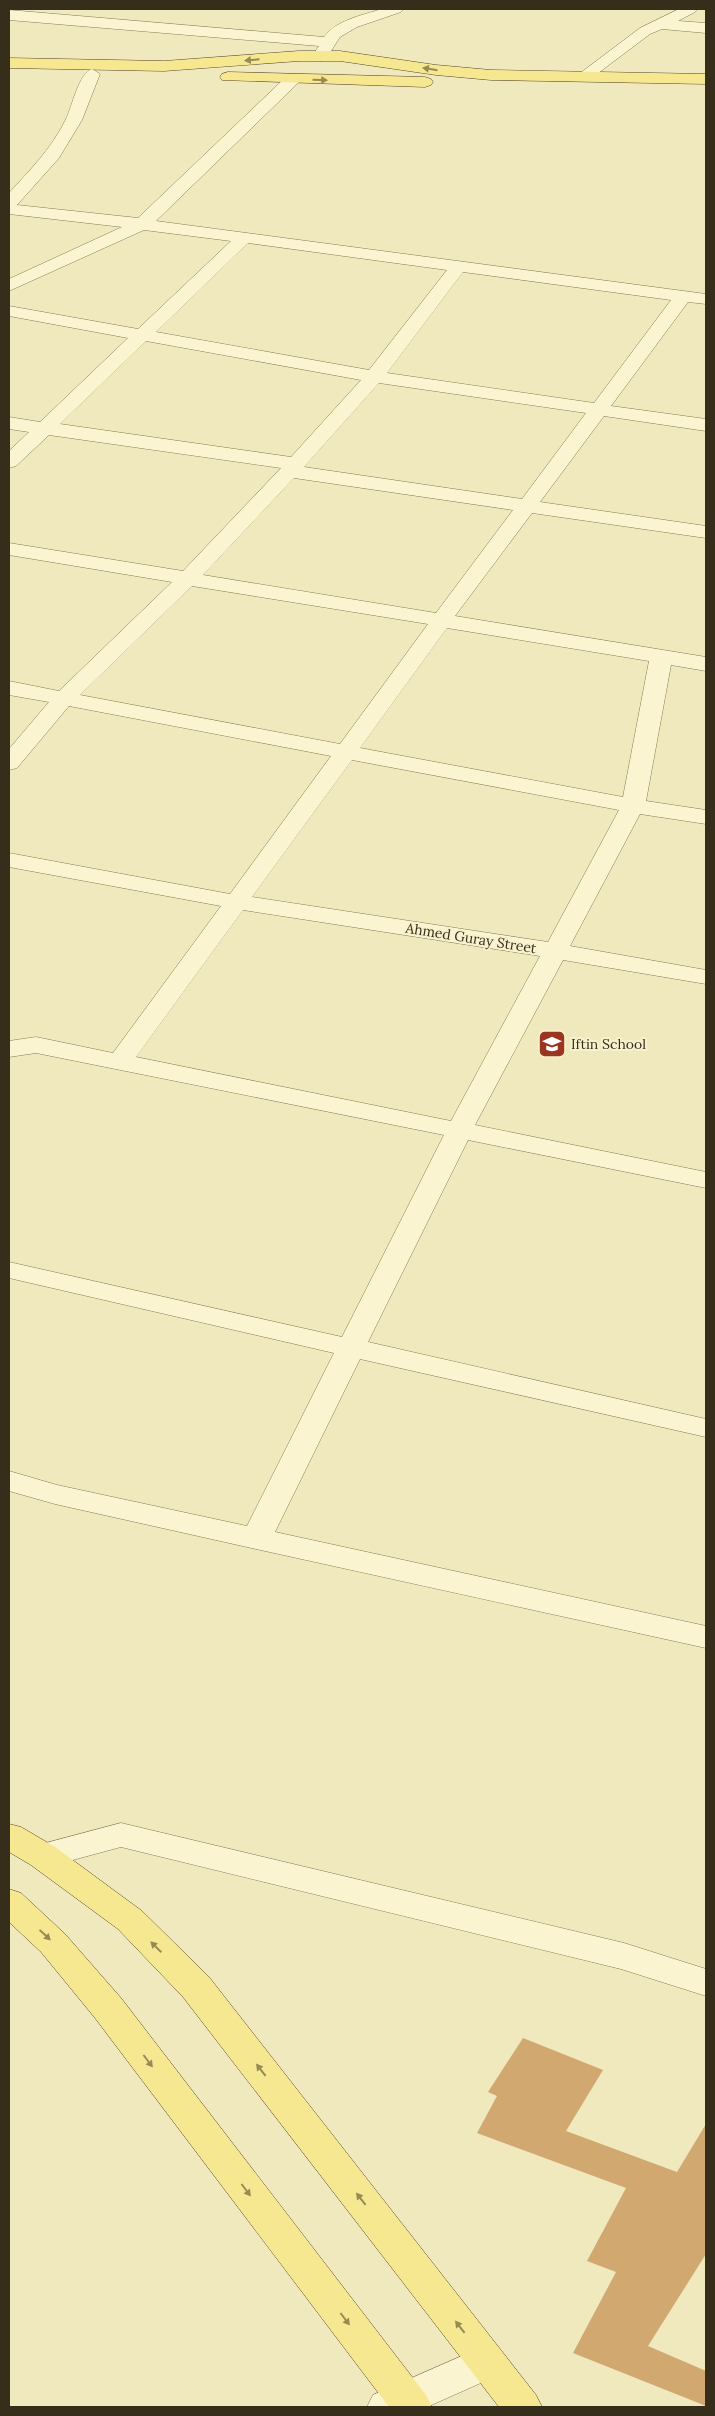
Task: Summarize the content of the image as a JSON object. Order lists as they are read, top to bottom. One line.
{"streets":{"street":["Ahmed Guray Street"]},"places":{"school or university":["Iftin School"]}}
